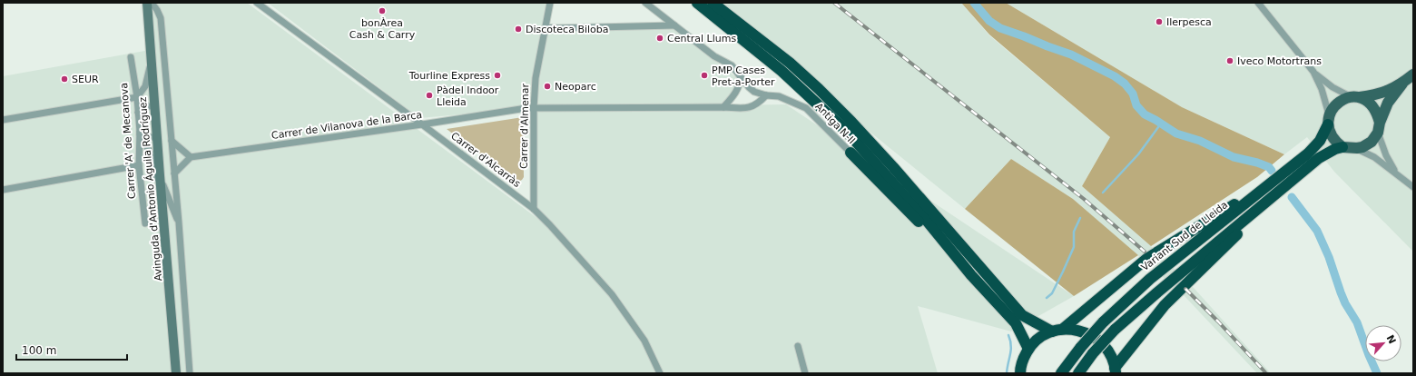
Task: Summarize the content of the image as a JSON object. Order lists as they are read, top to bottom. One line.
{"streets":{"highway":["Variant Sud de Lleida"],"street":["Antiga N-II","Carrer de Vilanova de la Barca","Carrer d'Almenar","Carrer 'A' de Mecanova","Carrer d'Alcarràs","Avinguda d'Antonio Águila Rodríguez"]},"crossings":[["Antiga N-II","Carrer de Vilanova de la Barca"],["Carrer de Vilanova de la Barca","Carrer d'Almenar"],["Carrer de Vilanova de la Barca","Carrer d'Alcarràs"],["Carrer d'Almenar","Carrer d'Alcarràs"]],"places":["bonÀrea Cash & Carry","Ilerpesca","Discoteca Biloba","Central Llums","Iveco Motortrans","Tourline Express","PMP Cases Pret-a-Porter","SEUR","Neoparc","Pàdel Indoor Lleida"],"scale_bar":"100 m","north":"top right"}
